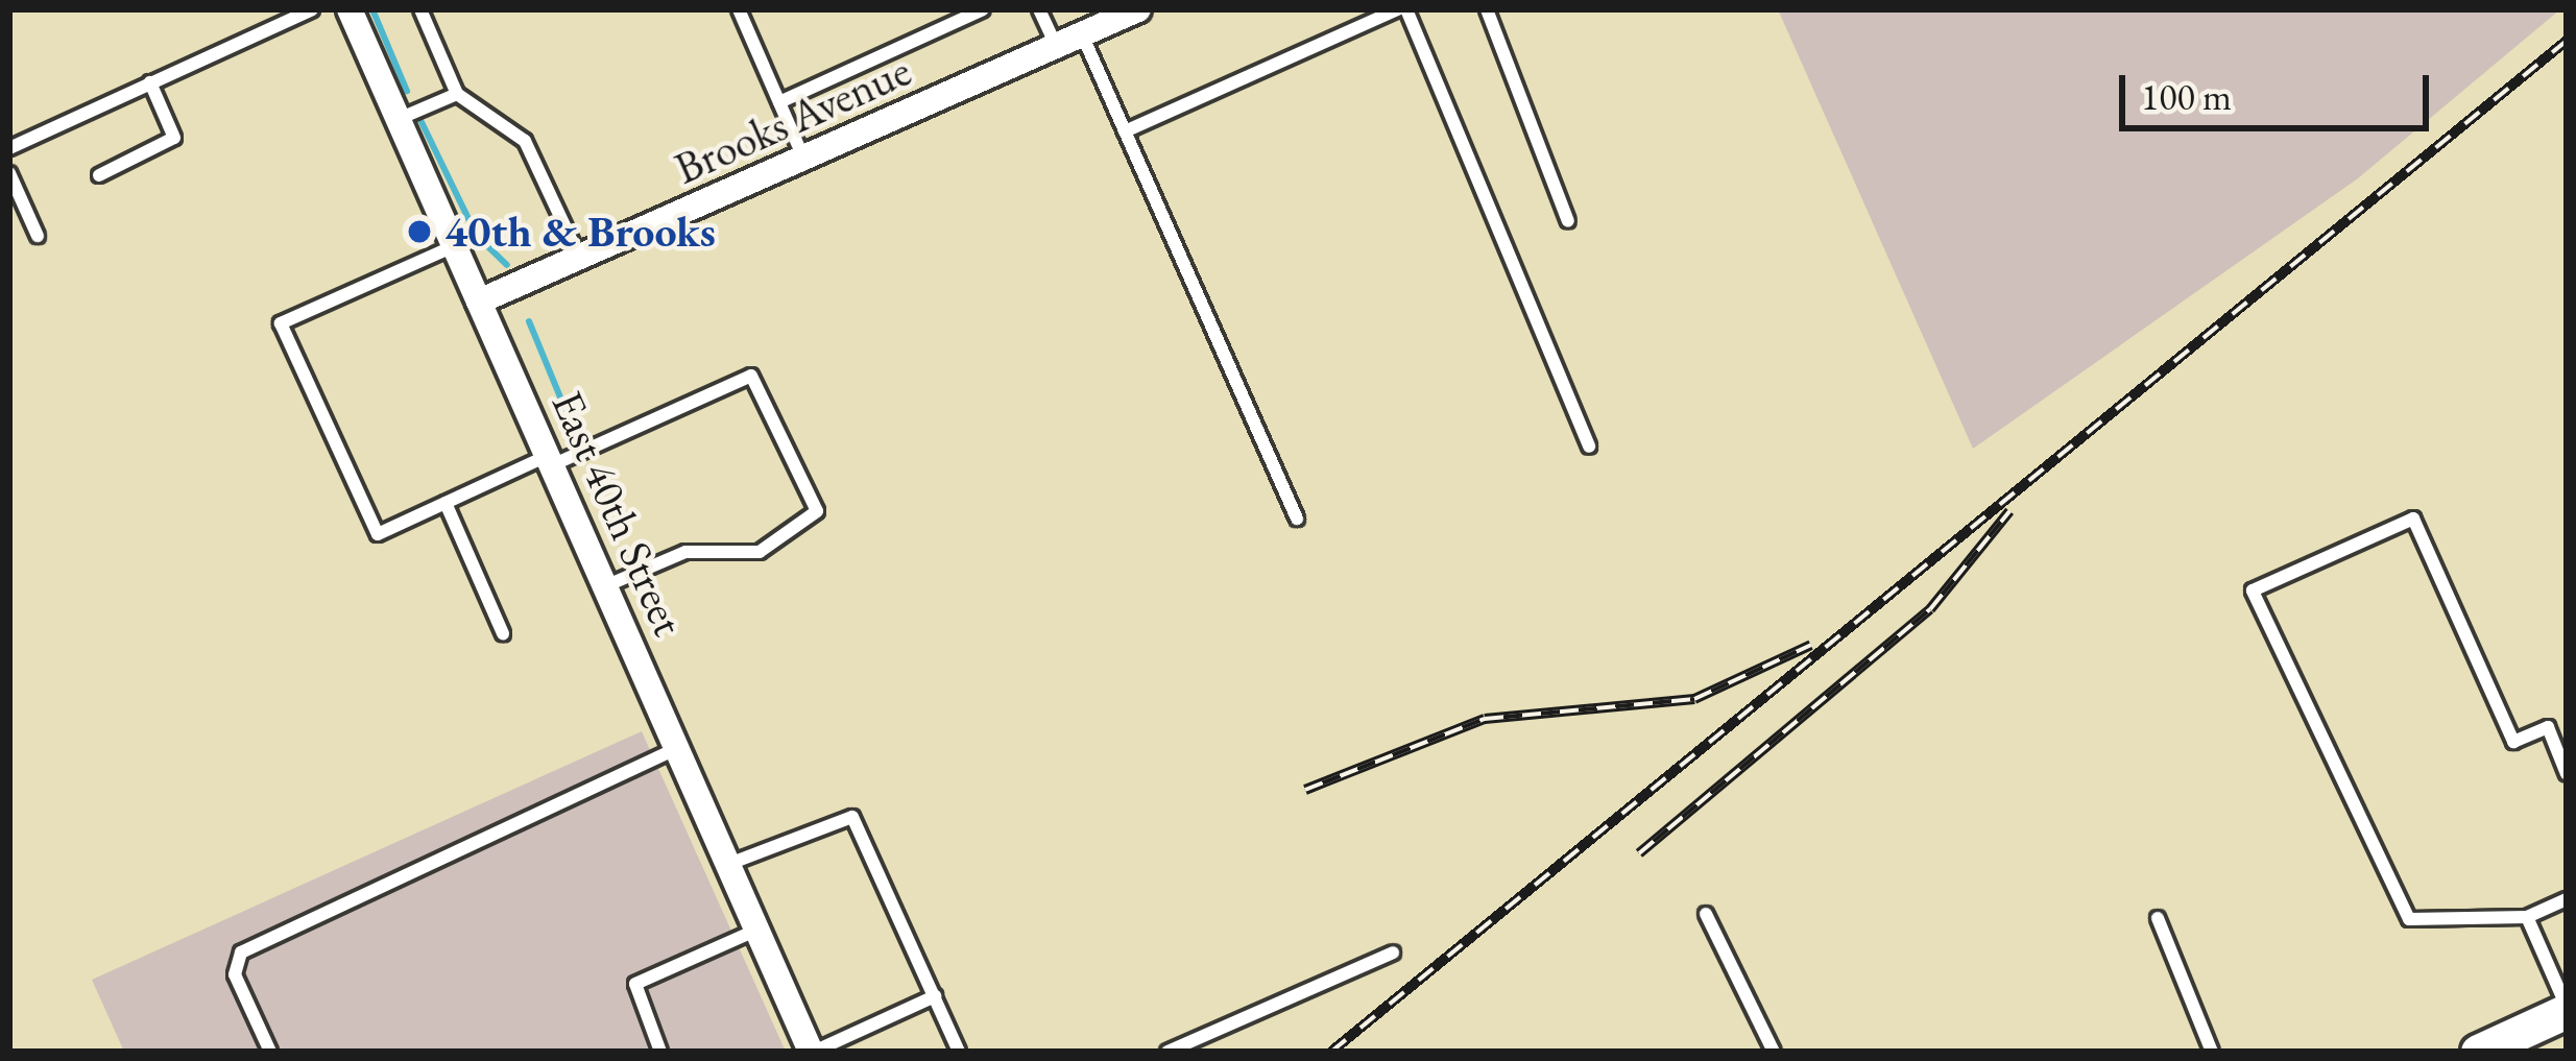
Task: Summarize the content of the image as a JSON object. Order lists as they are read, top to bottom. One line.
{"streets":{"street":["Brooks Avenue","East 40th Street"]},"crossings":[["Brooks Avenue","East 40th Street"]],"places":["40th & Brooks"],"scale_bar":"100 m"}
